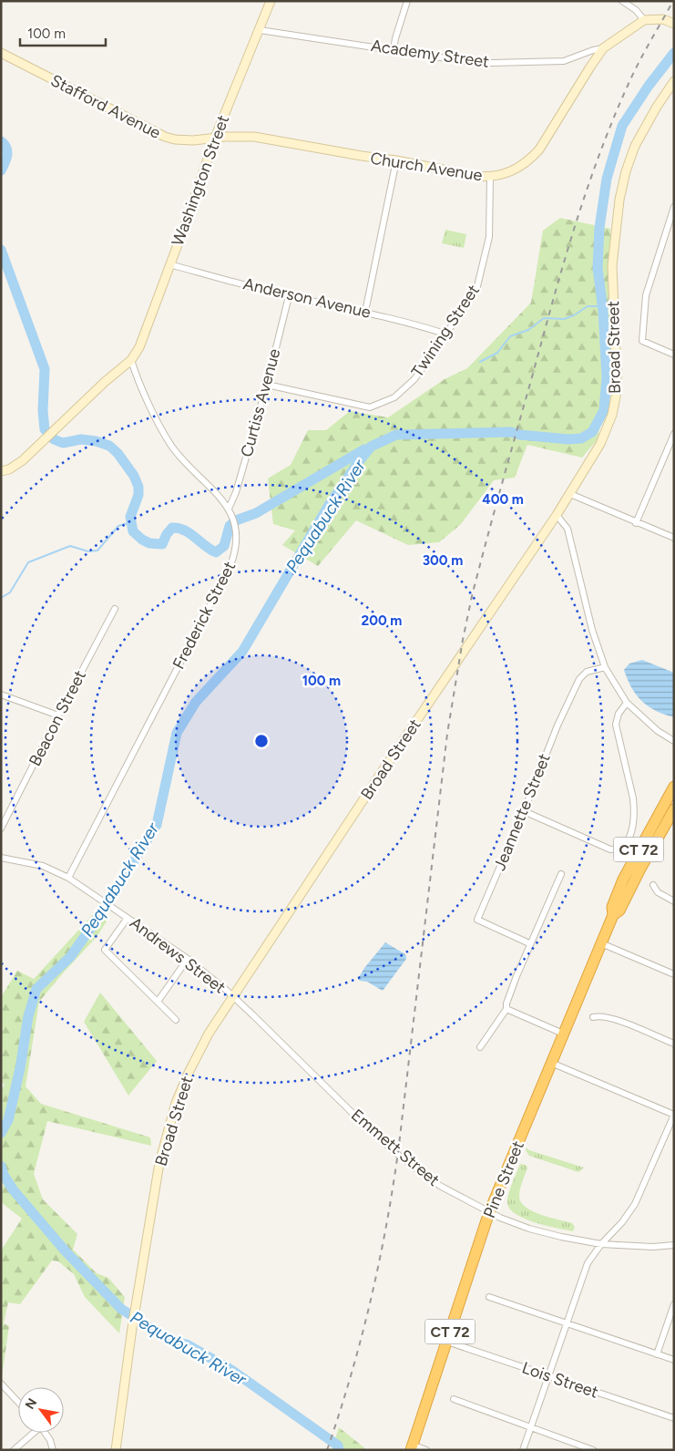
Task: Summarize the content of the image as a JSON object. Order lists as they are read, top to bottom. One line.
{"streets":{"highway":["CT 72","Pine Street"],"main road":["Academy Street","Stafford Avenue","Church Avenue","Washington Street","Broad Street"],"street":["Anderson Avenue","Twining Street","Curtiss Avenue","Frederick Street","Beacon Street","Jeannette Street","Andrews Street","Emmett Street","Lois Street"]},"crossings":[["Academy Street","Church Avenue"],["Academy Street","Washington Street"],["Stafford Avenue","Church Avenue"],["Stafford Avenue","Washington Street"],["Church Avenue","Washington Street"],["Church Avenue","Twining Street"],["Washington Street","Anderson Avenue"],["Washington Street","Frederick Street"],["Anderson Avenue","Twining Street"],["Anderson Avenue","Curtiss Avenue"],["Twining Street","Curtiss Avenue"],["Broad Street","Andrews Street"],["Broad Street","Emmett Street"],["Curtiss Avenue","Frederick Street"],["Frederick Street","Andrews Street"],["Andrews Street","Emmett Street"],["Emmett Street","Pine Street"],["Pine Street","Lois Street"]],"water":["Pequabuck River"],"scale_bar":"100 m","north":"top left","rings":["400 m","300 m","200 m","100 m"]}
